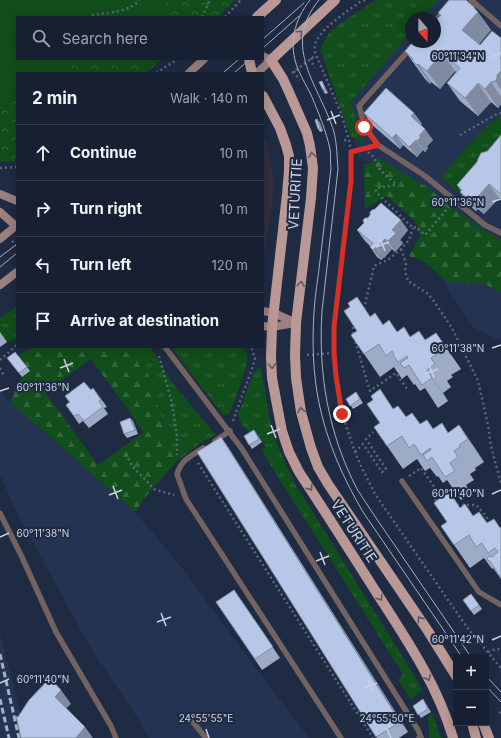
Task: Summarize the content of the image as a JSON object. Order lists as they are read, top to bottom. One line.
{"streets":{"main road":["VETURITIE"]},"north":"bottom","page":{"search":"Search here","heading":["2 min","Walk · 140 m"],"list":[["Continue","10 m"],["Turn right","10 m"],["Turn left","120 m"],"Arrive at destination"],"map_buttons":["+","−"]},"coordinates":["60°11'34\"N","60°11'36\"N","60°11'38\"N","60°11'40\"N","60°11'42\"N","24°55'55\"E","24°55'50\"E"]}
